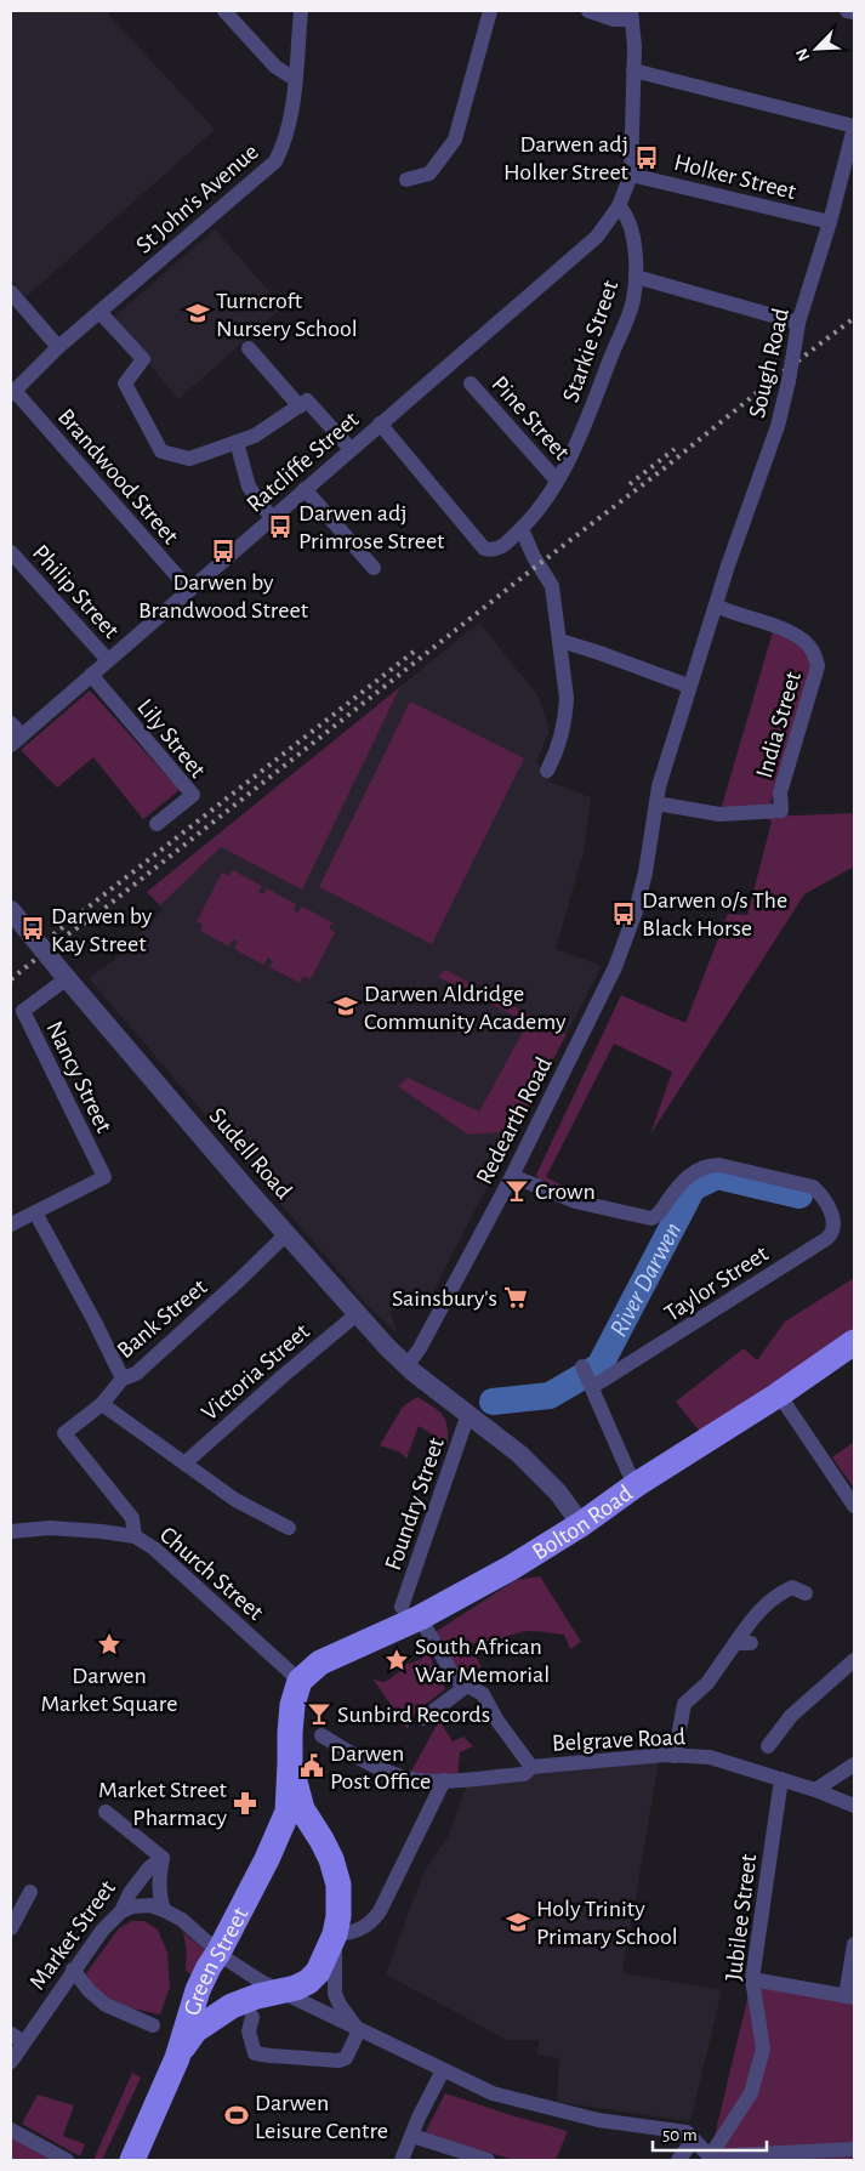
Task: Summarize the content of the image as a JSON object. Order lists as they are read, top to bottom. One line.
{"streets":{"highway":["Bolton Road","Green Street"],"street":["Holker Street","St John's Avenue","Starkie Street","Sough Road","Pine Street","Ratcliffe Street","Brandwood Street","Philip Street","India Street","Lily Street","Nancy Street","Redearth Road","Sudell Road","Taylor Street","Bank Street","Victoria Street","Foundry Street","Church Street","Belgrave Road","Jubilee Street","Market Street"]},"crossings":[["Holker Street","Sough Road"],["St John's Avenue","Brandwood Street"],["Starkie Street","Pine Street"],["Starkie Street","Ratcliffe Street"],["Sough Road","India Street"],["Sough Road","Redearth Road"],["Ratcliffe Street","Brandwood Street"],["Ratcliffe Street","Philip Street"],["Ratcliffe Street","Lily Street"],["India Street","Redearth Road"],["Nancy Street","Sudell Road"],["Redearth Road","Sudell Road"],["Redearth Road","Taylor Street"],["Sudell Road","Bank Street"],["Sudell Road","Victoria Street"],["Sudell Road","Foundry Street"],["Sudell Road","Bolton Road"],["Bank Street","Church Street"],["Foundry Street","Bolton Road"],["Foundry Street","Belgrave Road"],["Bolton Road","Church Street"],["Bolton Road","Belgrave Road"],["Belgrave Road","Jubilee Street"]],"water":["River Darwen"],"places":{"bus stop":["Darwen adj Holker Street","Darwen adj Primrose Street","Darwen by Brandwood Street","Darwen o/s The Black Horse","Darwen by Kay Street"],"school or university":["Turncroft Nursery School","Darwen Aldridge Community Academy","Holy Trinity Primary School"],"bar":["Crown","Sunbird Records"],"supermarket":["Sainsbury's"],"place":["Darwen Market Square","South African War Memorial"],"public building":["Darwen Post Office"],"pharmacy":["Market Street Pharmacy"],"sports":["Darwen Leisure Centre"]},"scale_bar":"50 m","north":"bottom left"}
